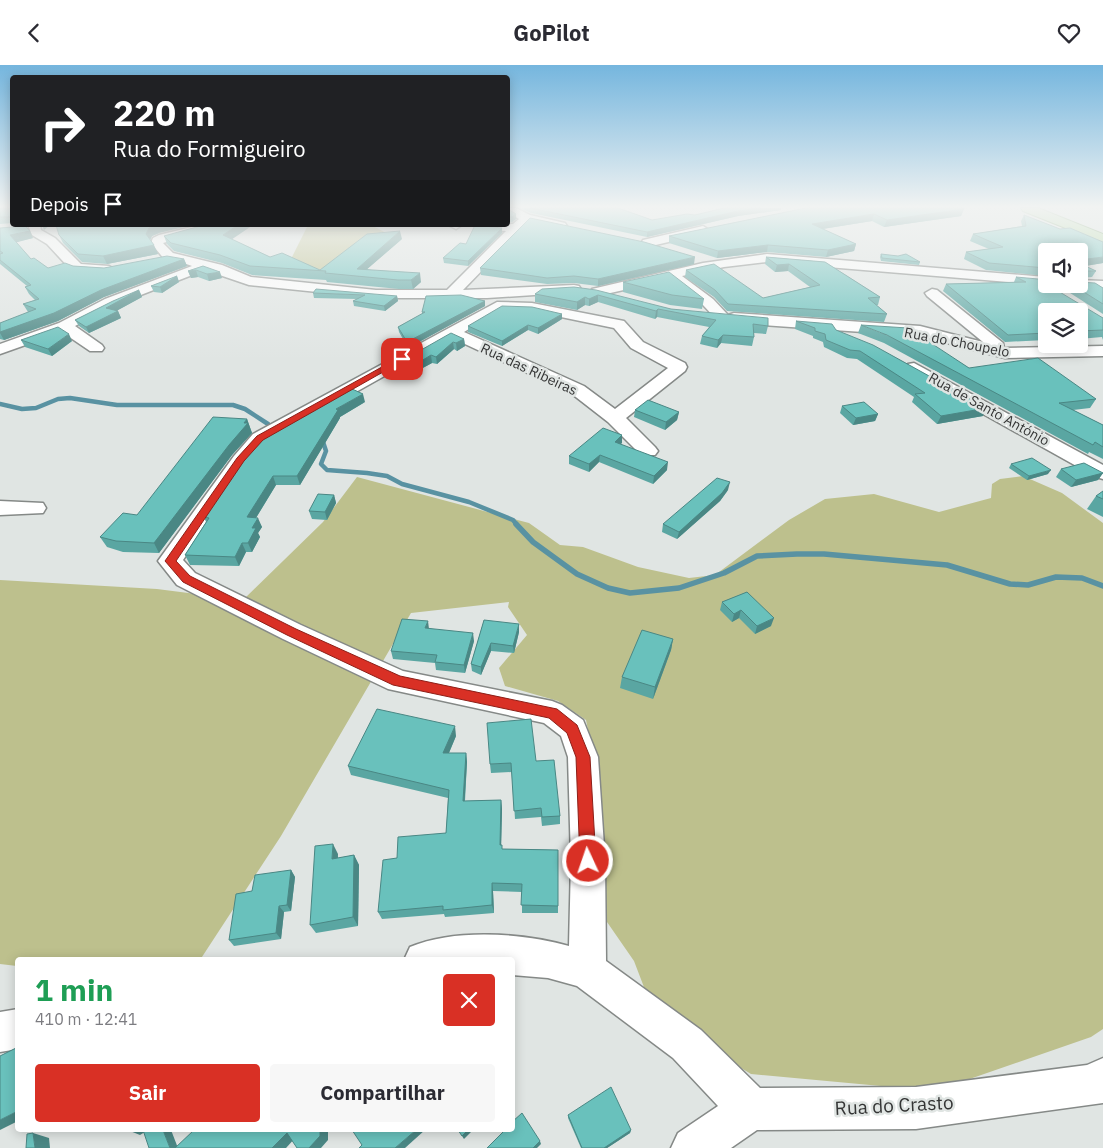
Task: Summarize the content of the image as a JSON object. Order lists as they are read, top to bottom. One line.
{"streets":{"street":["Rua do Choupelo","Rua das Ribeiras","Rua de Santo António","Rua do Crasto"]},"page":{"header":"GoPilot","turn":["220 m","Rua do Formigueiro"],"then":"Depois","heading":["1 min","410 m · 12:41"],"buttons":["Sair","Compartilhar"]}}
